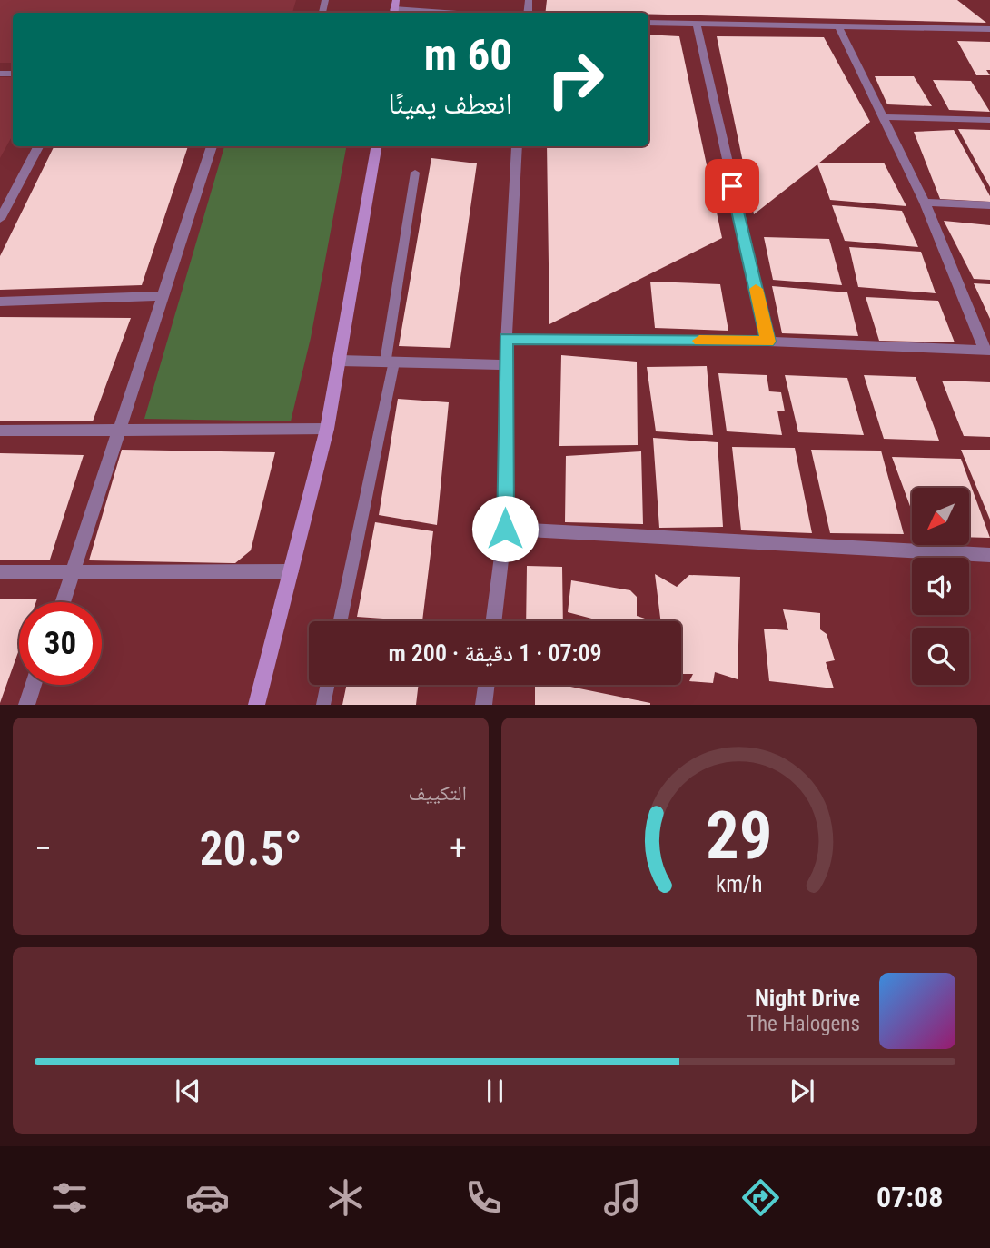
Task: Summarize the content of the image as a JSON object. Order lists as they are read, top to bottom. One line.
{"north":"bottom left","page":{"turn":["60 m","انعطف يمينًا"],"limit":"30","trip":"07:09 · 1 دقيقة · 200 m","tile":"التكييف","heat":["−","20.5°","+"],"song":["Night Drive","The Halogens"],"tabs":"07:08","gauge":["29","km/h"]}}
